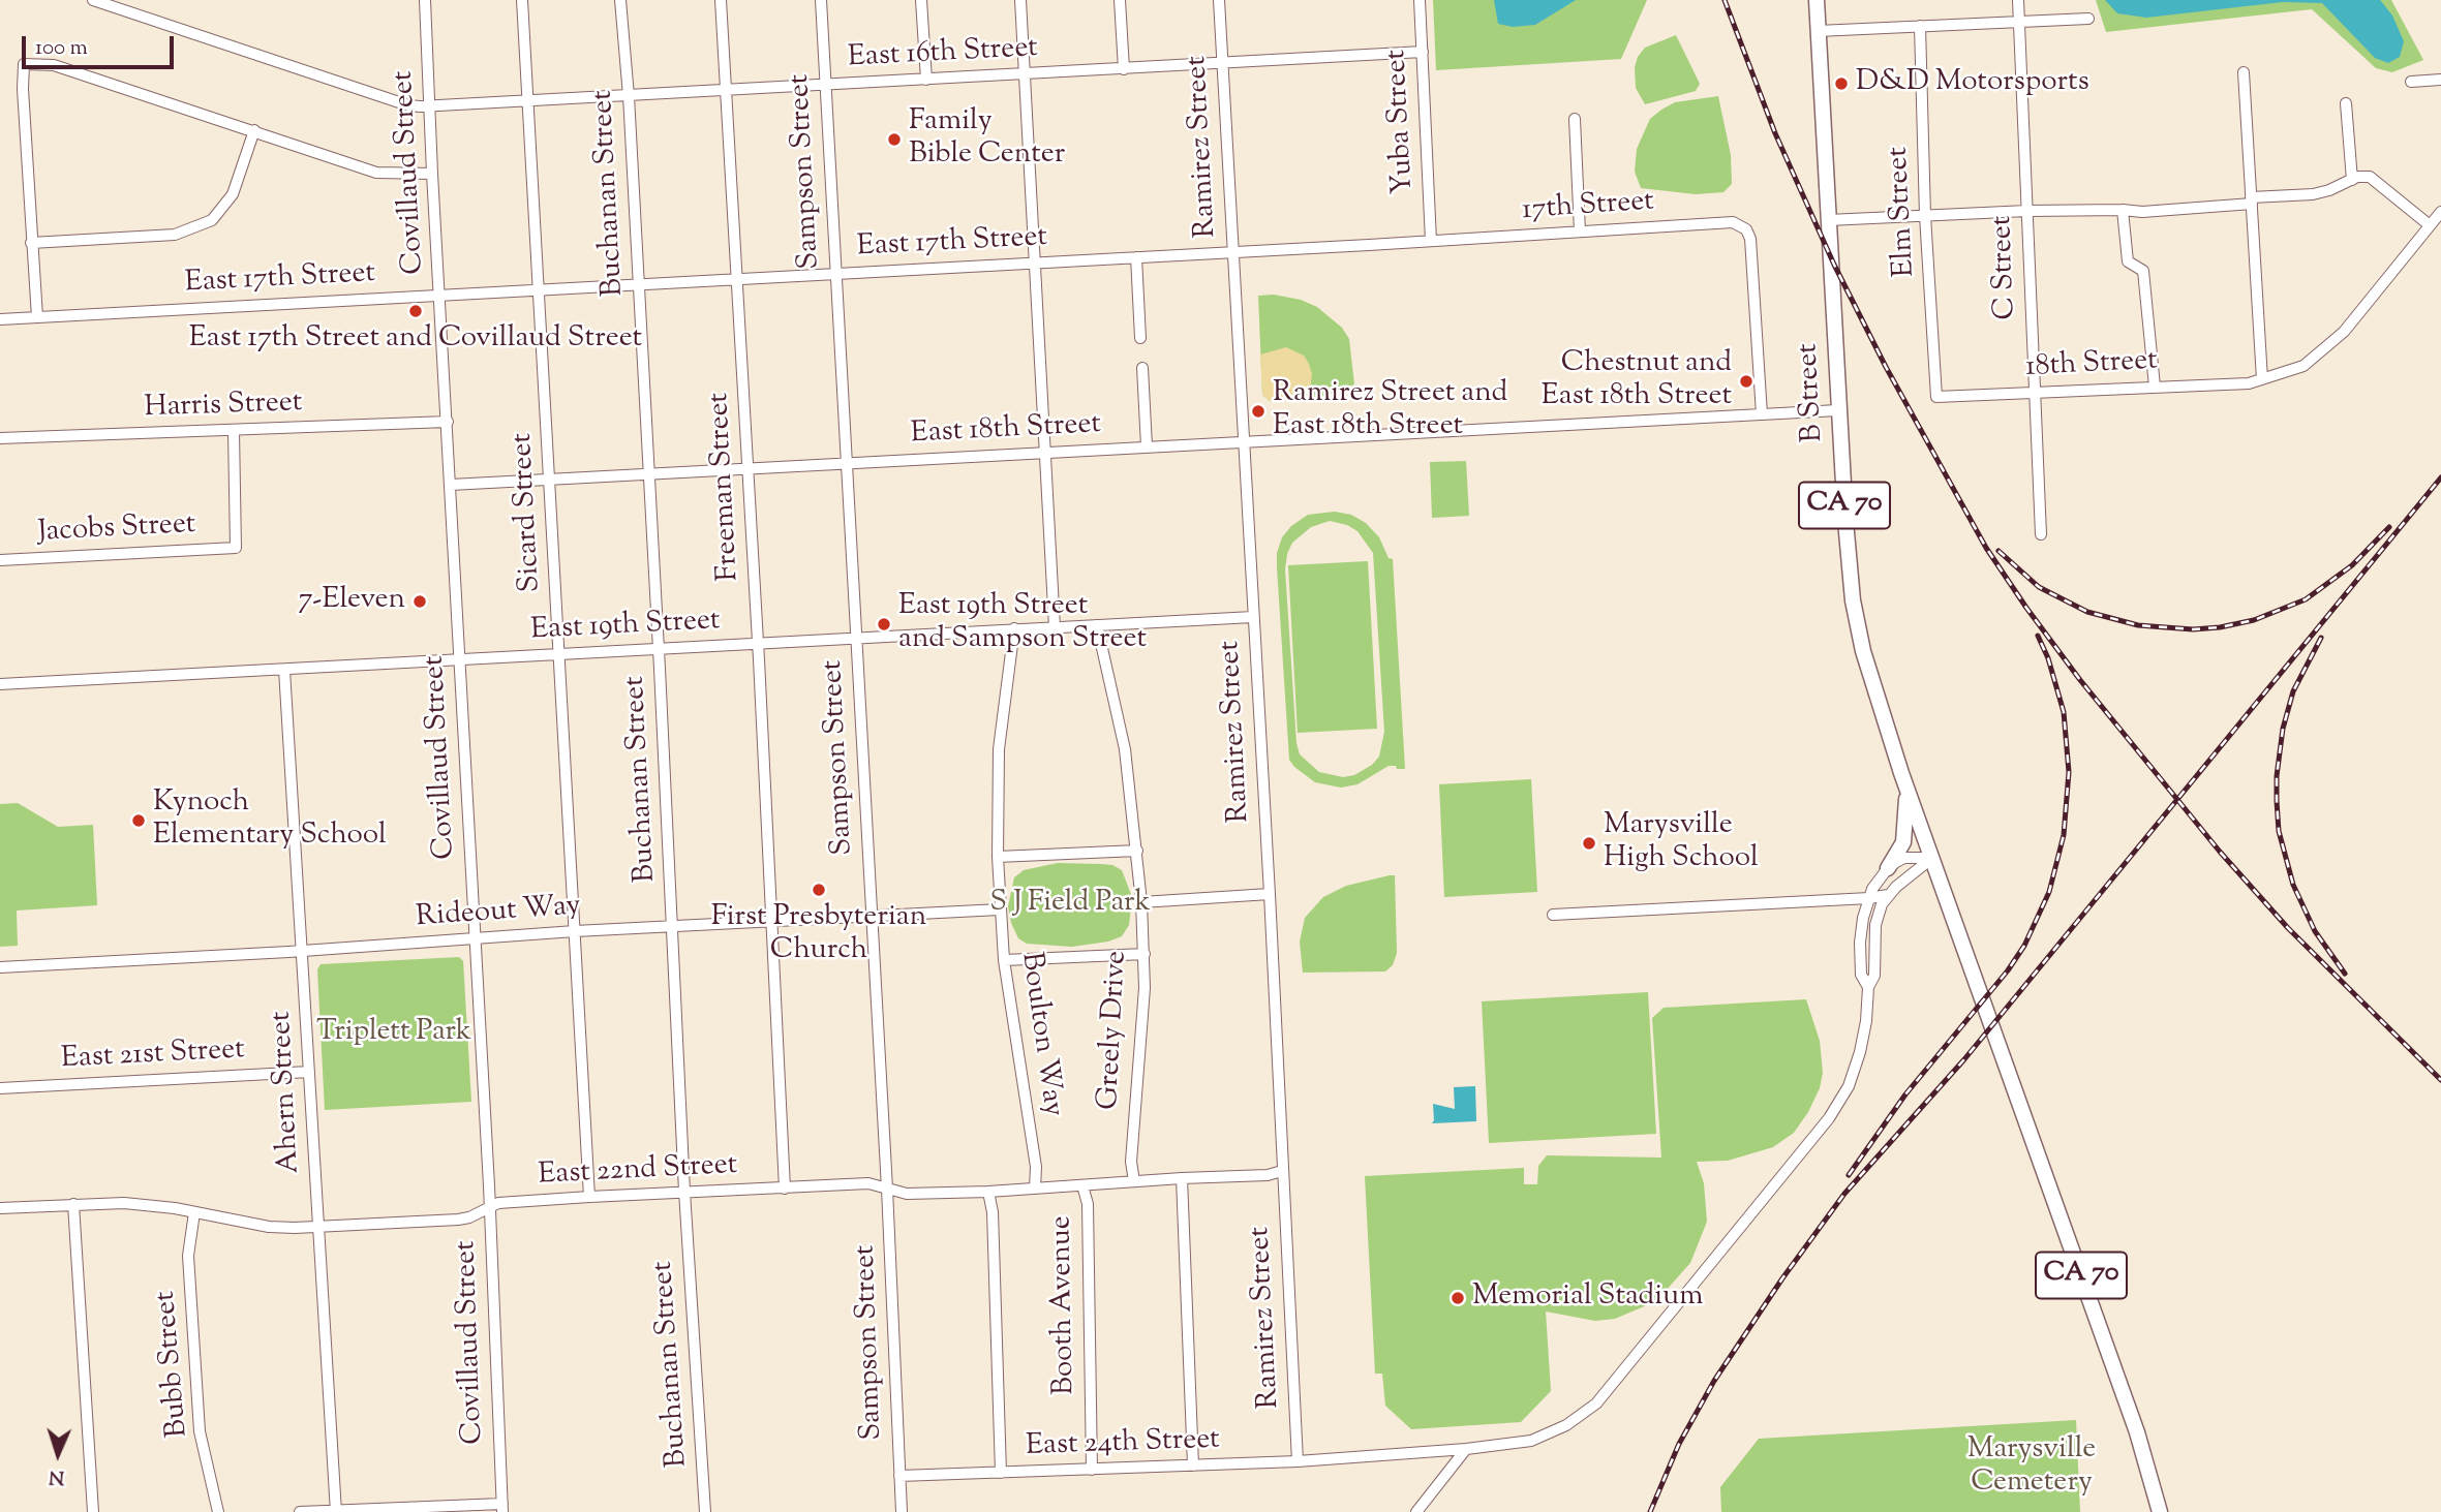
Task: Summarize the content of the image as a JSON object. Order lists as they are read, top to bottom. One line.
{"streets":{"highway":["B Street","CA 70"],"street":["East 16th Street","Yuba Street","Ramirez Street","Sampson Street","Covillaud Street","Buchanan Street","17th Street","Elm Street","East 17th Street","C Street","18th Street","Harris Street","East 18th Street","Freeman Street","Sicard Street","Jacobs Street","East 19th Street","Rideout Way","Greely Drive","Boulton Way","East 21st Street","Ahern Street","East 22nd Street","Booth Avenue","Bubb Street","East 24th Street"]},"crossings":[["East 16th Street","Yuba Street"],["East 16th Street","Ramirez Street"],["East 16th Street","Sampson Street"],["East 16th Street","Covillaud Street"],["East 16th Street","Buchanan Street"],["East 16th Street","Freeman Street"],["East 16th Street","Sicard Street"],["Yuba Street","17th Street"],["Yuba Street","East 17th Street"],["Ramirez Street","East 17th Street"],["Ramirez Street","East 18th Street"],["Ramirez Street","East 19th Street"],["Ramirez Street","East 22nd Street"],["Ramirez Street","East 24th Street"],["Sampson Street","East 17th Street"],["Sampson Street","East 18th Street"],["Sampson Street","East 19th Street"],["Sampson Street","Rideout Way"],["Sampson Street","East 22nd Street"],["Sampson Street","East 24th Street"],["Covillaud Street","East 17th Street"],["Covillaud Street","Harris Street"],["Covillaud Street","East 18th Street"],["Covillaud Street","East 19th Street"],["Covillaud Street","Rideout Way"],["Covillaud Street","East 22nd Street"],["Buchanan Street","East 17th Street"],["Buchanan Street","East 18th Street"],["Buchanan Street","East 19th Street"],["Buchanan Street","Rideout Way"],["Buchanan Street","East 22nd Street"],["17th Street","East 17th Street"],["17th Street","East 18th Street"],["Elm Street","18th Street"],["East 17th Street","Freeman Street"],["East 17th Street","Sicard Street"],["C Street","18th Street"],["B Street","CA 70"],["Harris Street","Jacobs Street"],["East 18th Street","Freeman Street"],["East 18th Street","Sicard Street"],["Freeman Street","East 19th Street"],["Freeman Street","Rideout Way"],["Freeman Street","East 22nd Street"],["Sicard Street","East 19th Street"],["Sicard Street","Rideout Way"],["Sicard Street","East 22nd Street"],["East 19th Street","Greely Drive"],["East 19th Street","Boulton Way"],["East 19th Street","Ahern Street"],["Rideout Way","Boulton Way"],["Rideout Way","Ahern Street"],["Greely Drive","East 22nd Street"],["Boulton Way","East 22nd Street"],["East 21st Street","Ahern Street"],["Ahern Street","East 22nd Street"],["East 22nd Street","Booth Avenue"],["East 22nd Street","Bubb Street"],["Booth Avenue","East 24th Street"]],"parks":["S J Field Park","Triplett Park","Marysville Cemetery"],"places":["D&D Motorsports","Family Bible Center","East 17th Street and Covillaud Street","Chestnut and East 18th Street","Ramirez Street and East 18th Street","7-Eleven","East 19th Street and Sampson Street","Kynoch Elementary School","Marysville High School","First Presbyterian Church","Memorial Stadium"],"scale_bar":"100 m","north":"bottom"}
